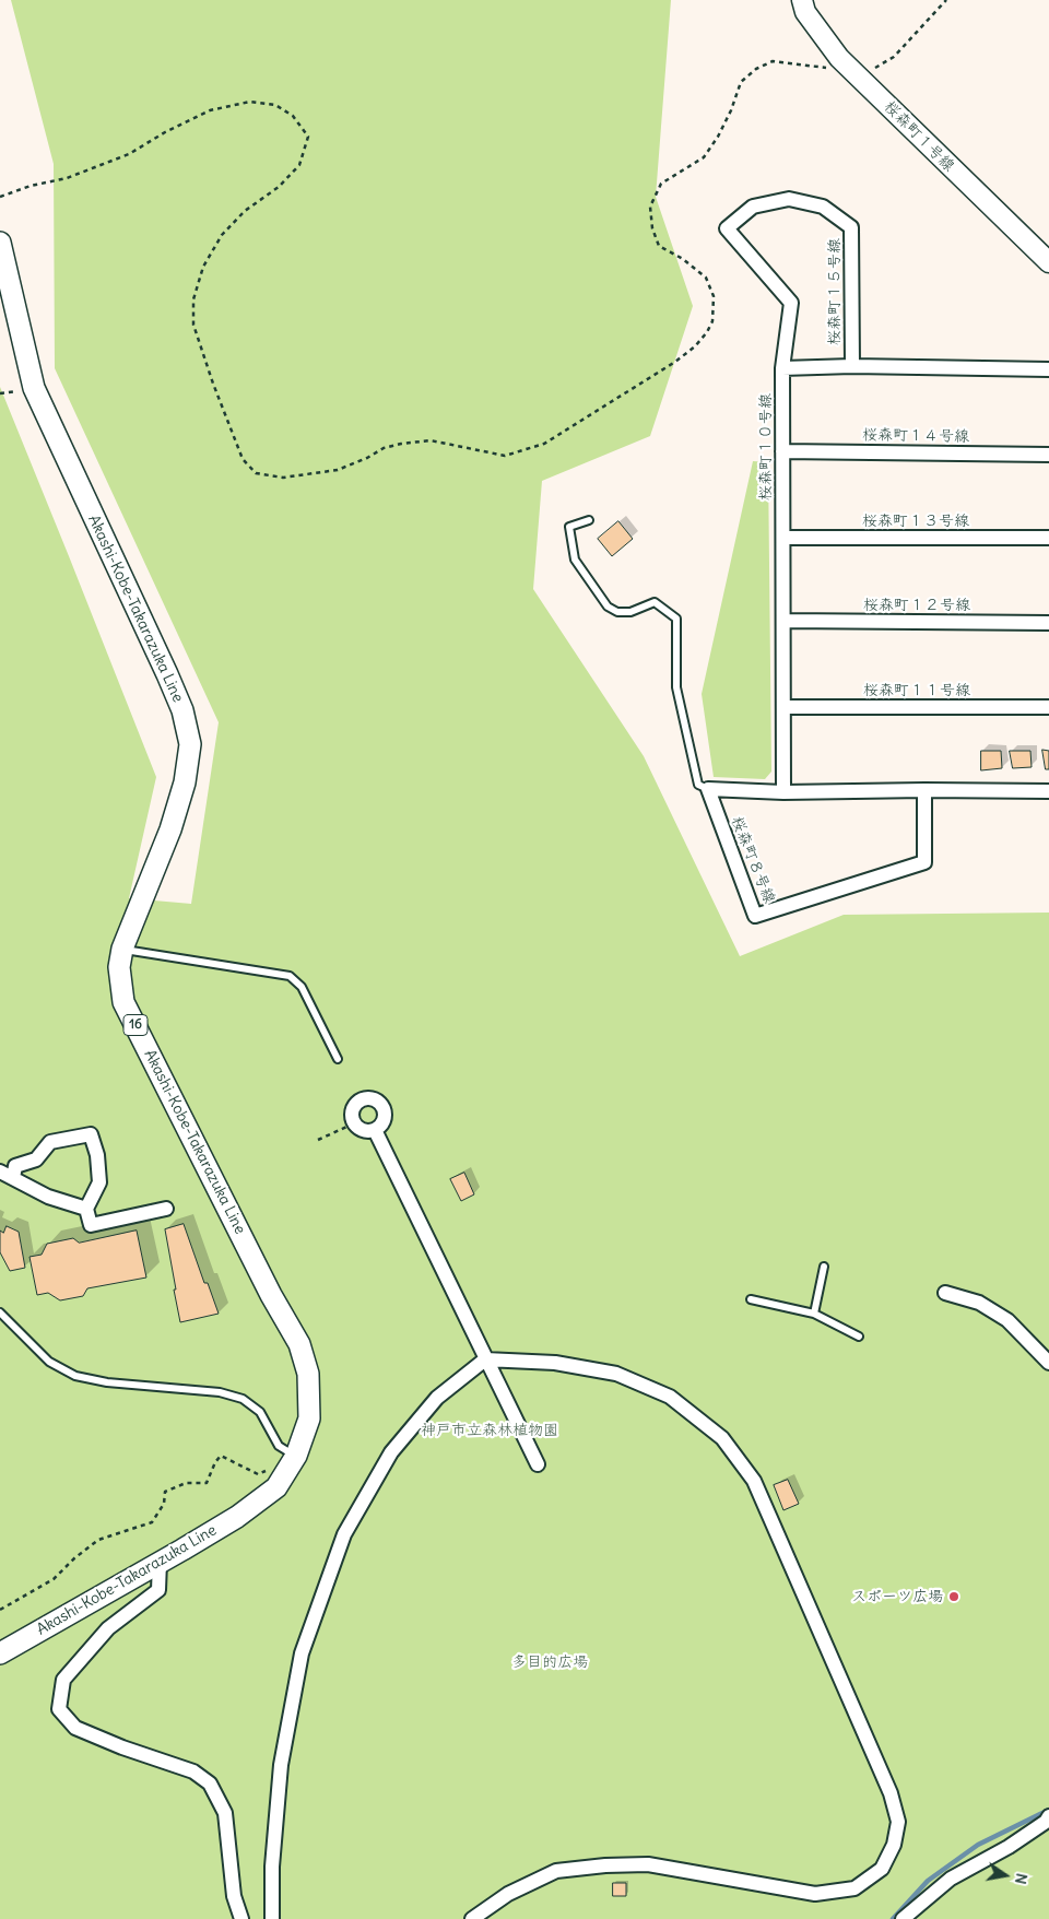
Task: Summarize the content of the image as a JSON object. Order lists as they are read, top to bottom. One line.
{"streets":{"main road":["Akashi-Kobe-Takarazuka Line","16"],"street":["桜森町１号線","桜森町１５号線","桜森町１４号線","桜森町１０号線","桜森町１３号線","桜森町１２号線","桜森町１１号線","桜森町８号線"]},"crossings":[["桜森町１５号線","桜森町１０号線"],["桜森町１４号線","桜森町１０号線"],["桜森町１０号線","桜森町１３号線"],["桜森町１０号線","桜森町１２号線"],["桜森町１０号線","桜森町１１号線"]],"parks":["神戸市立森林植物園","多目的広場"],"places":["スポーツ広場"],"north":"right"}
